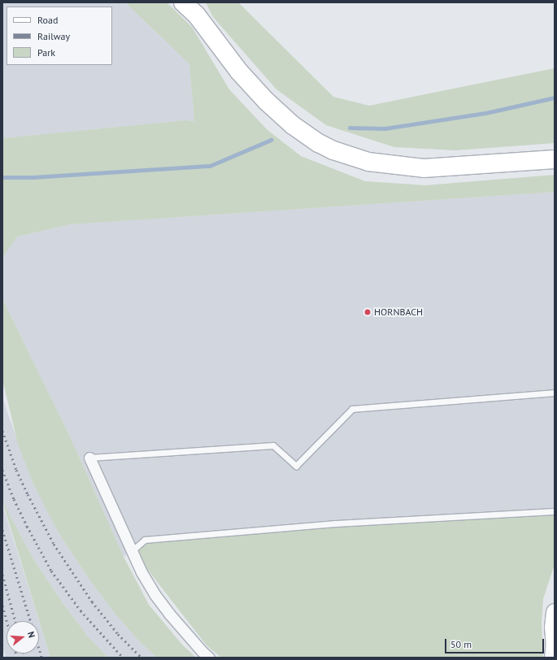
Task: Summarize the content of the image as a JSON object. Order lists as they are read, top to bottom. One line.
{"places":["HORNBACH"],"legend":["Road","Railway","Park"],"scale_bar":"50 m","north":"right"}
